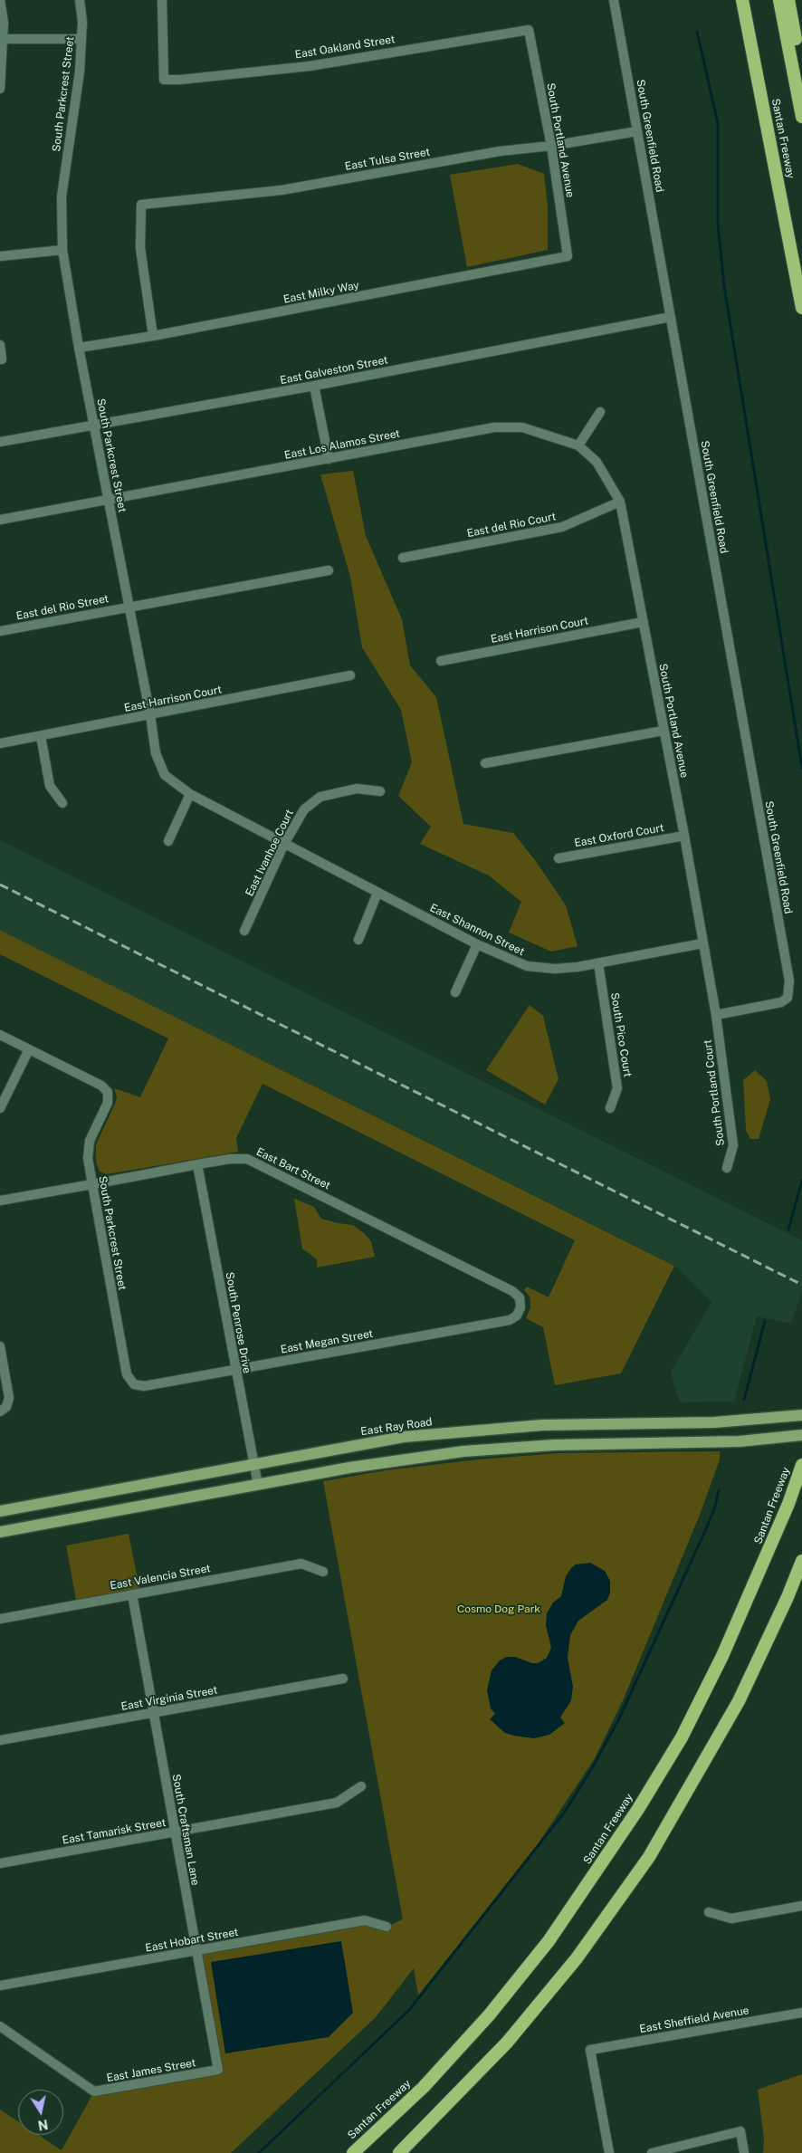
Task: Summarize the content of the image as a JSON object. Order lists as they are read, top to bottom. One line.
{"streets":{"highway":["Santan Freeway"],"main road":["East Ray Road"],"street":["East Oakland Street","South Parkcrest Street","South Greenfield Road","South Portland Avenue","East Tulsa Street","East Milky Way","East Galveston Street","East Los Alamos Street","East del Rio Court","East del Rio Street","East Harrison Court","East Oxford Court","East Ivanhoe Court","East Shannon Street","South Pico Court","South Portland Court","East Bart Street","South Penrose Drive","East Megan Street","East Valencia Street","East Virginia Street","South Craftsman Lane","East Tamarisk Street","East Hobart Street","East Sheffield Avenue","East James Street"]},"crossings":[["East Oakland Street","South Portland Avenue"],["South Parkcrest Street","East Milky Way"],["South Parkcrest Street","East Galveston Street"],["South Parkcrest Street","East Los Alamos Street"],["South Parkcrest Street","East del Rio Street"],["South Parkcrest Street","East Harrison Court"],["South Parkcrest Street","East Ivanhoe Court"],["South Parkcrest Street","East Shannon Street"],["South Parkcrest Street","East Bart Street"],["South Parkcrest Street","East Megan Street"],["South Greenfield Road","South Portland Avenue"],["South Greenfield Road","East Tulsa Street"],["South Greenfield Road","East Galveston Street"],["South Greenfield Road","South Portland Court"],["South Portland Avenue","East Tulsa Street"],["South Portland Avenue","East Milky Way"],["South Portland Avenue","East Los Alamos Street"],["South Portland Avenue","East del Rio Court"],["South Portland Avenue","East Harrison Court"],["South Portland Avenue","East Oxford Court"],["South Portland Avenue","East Shannon Street"],["South Portland Avenue","South Portland Court"],["East Tulsa Street","East Milky Way"],["East Ivanhoe Court","East Shannon Street"],["East Shannon Street","South Pico Court"],["East Bart Street","South Penrose Drive"],["East Bart Street","East Megan Street"],["South Penrose Drive","East Megan Street"],["South Penrose Drive","East Ray Road"],["East Valencia Street","South Craftsman Lane"],["East Virginia Street","South Craftsman Lane"],["South Craftsman Lane","East Tamarisk Street"],["South Craftsman Lane","East Hobart Street"],["South Craftsman Lane","East James Street"]],"parks":["Cosmo Dog Park"],"north":"bottom"}
